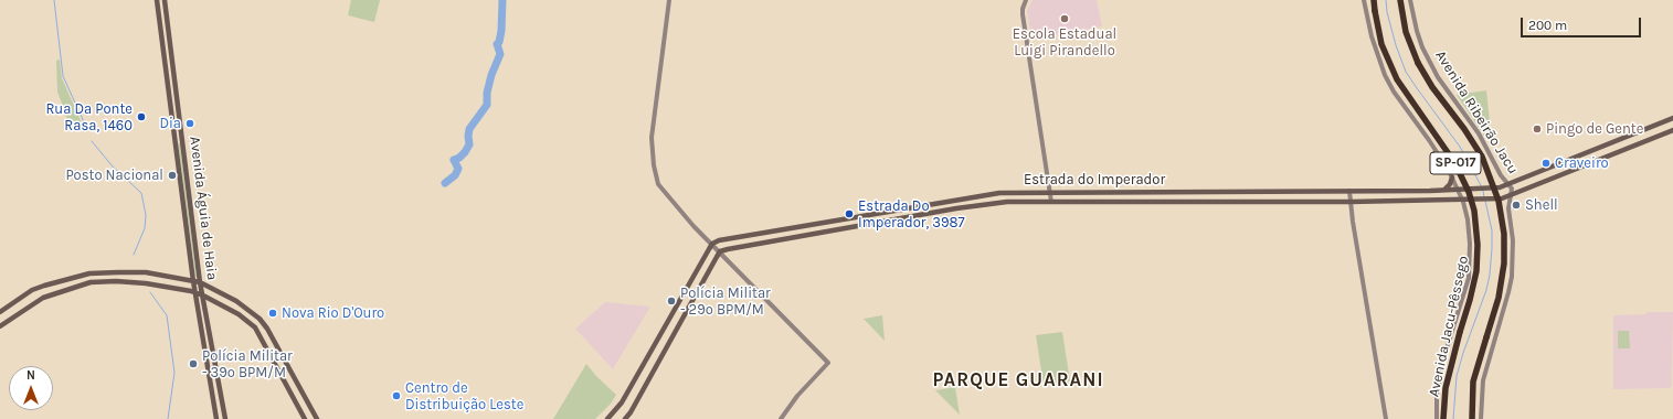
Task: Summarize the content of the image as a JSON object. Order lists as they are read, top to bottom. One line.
{"streets":{"highway":["SP-017","Avenida Jacu-Pêssego"],"main road":["Estrada do Imperador","Avenida Águia de Haia"],"street":["Avenida Ribeirão Jacu"]},"crossings":[["Avenida Ribeirão Jacu","Estrada do Imperador"]],"districts":["PARQUE GUARANI"],"places":["Escola Estadual Luigi Pirandello","Rua Da Ponte Rasa, 1460","Dia","Pingo de Gente","Craveiro","Posto Nacional","Shell","Estrada Do Imperador, 3987","Polícia Militar - 29º BPM/M","Nova Rio D'Ouro","Polícia Militar - 39º BPM/M","Centro de Distribuição Leste"],"scale_bar":"200 m","north":"top"}
